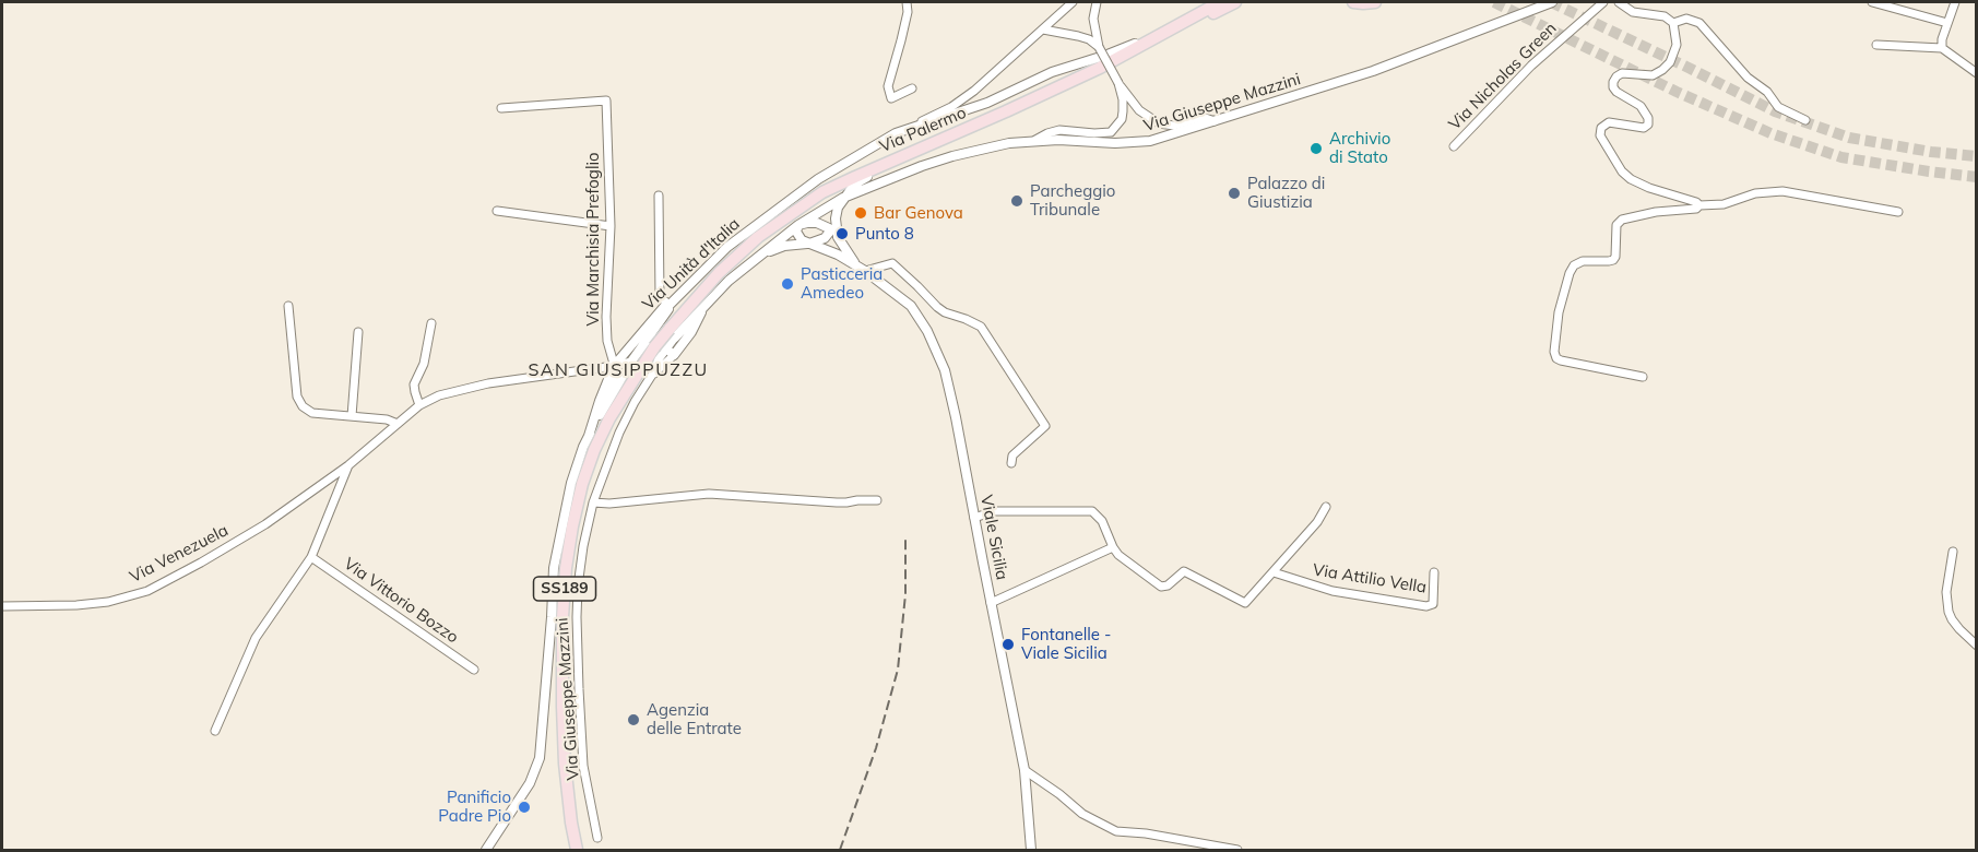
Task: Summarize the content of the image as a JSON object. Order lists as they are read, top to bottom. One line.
{"streets":{"main road":["Via Palermo","SS189"],"street":["Via Nicholas Green","Via Giuseppe Mazzini","Via Marchisia Prefoglio","Via Unità d'Italia","Viale Sicilia","Via Venezuela","Via Attilio Vella","Via Vittorio Bozzo"]},"crossings":[["Via Giuseppe Mazzini","Via Palermo"],["Via Giuseppe Mazzini","Via Unità d'Italia"],["Via Giuseppe Mazzini","Viale Sicilia"],["Via Giuseppe Mazzini","SS189"],["Via Palermo","Via Unità d'Italia"],["Via Palermo","SS189"],["Via Marchisia Prefoglio","Via Unità d'Italia"],["Via Marchisia Prefoglio","Via Venezuela"],["Via Unità d'Italia","Via Venezuela"],["Via Unità d'Italia","SS189"],["Viale Sicilia","Via Attilio Vella"],["Via Venezuela","Via Vittorio Bozzo"]],"districts":["SAN GIUSIPPUZZU"],"places":["Archivio di Stato","Palazzo di Giustizia","Parcheggio Tribunale","Bar Genova","Punto 8","Pasticceria Amedeo","Fontanelle - Viale Sicilia","Agenzia delle Entrate","Panificio Padre Pio"]}
